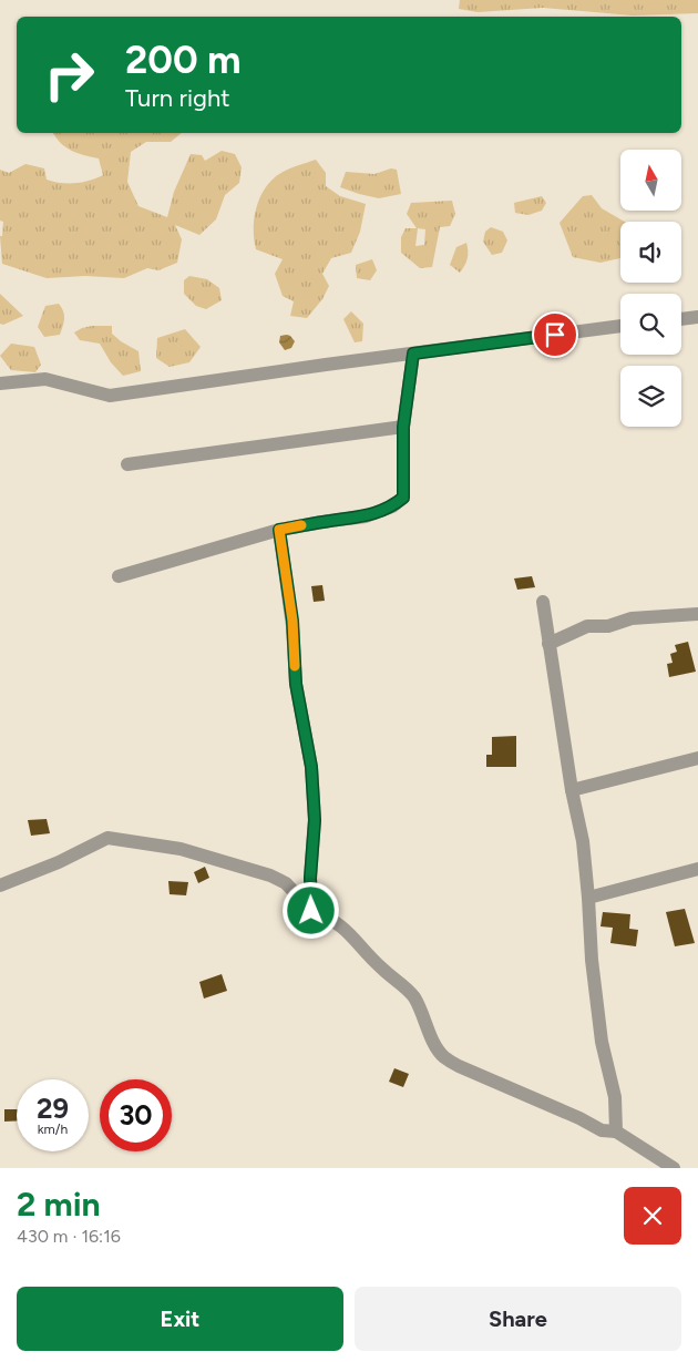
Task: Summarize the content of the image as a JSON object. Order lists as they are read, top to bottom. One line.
{"north":"top","page":{"turn":["200 m","Turn right"],"speed":"29 km/h","limit":"30","heading":["2 min","430 m · 16:16"],"buttons":["Exit","Share"]}}
